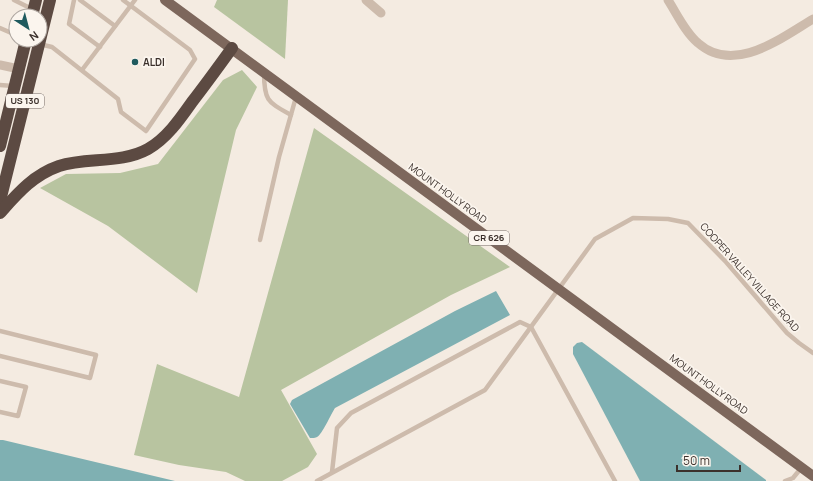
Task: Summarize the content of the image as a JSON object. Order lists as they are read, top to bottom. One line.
{"streets":{"highway":["US 130"],"main road":["MOUNT HOLLY ROAD","CR 626"],"lane":["COOPER VALLEY VILLAGE ROAD"]},"crossings":[["MOUNT HOLLY ROAD","COOPER VALLEY VILLAGE ROAD"]],"places":["ALDI"],"scale_bar":"50 m","north":"bottom right"}
